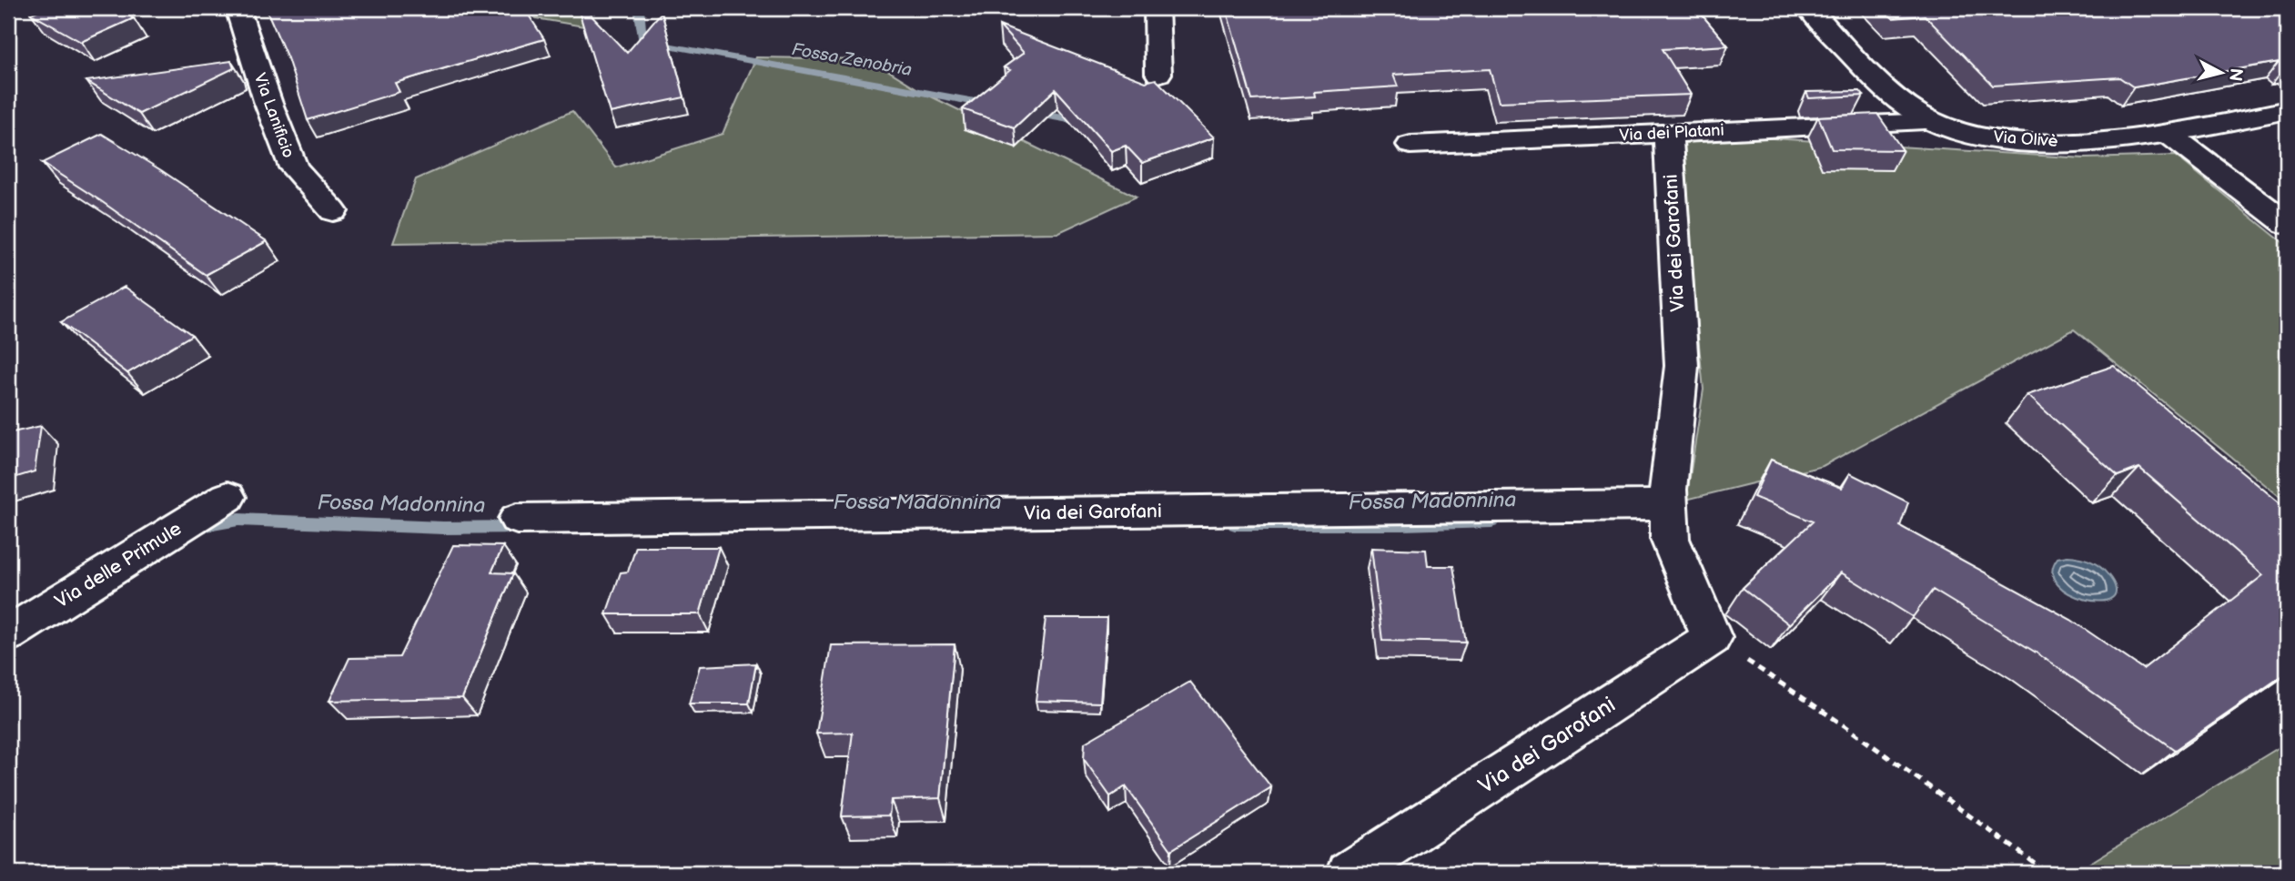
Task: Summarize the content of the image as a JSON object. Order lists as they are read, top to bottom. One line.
{"streets":{"street":["Via Lanificio","Via dei Platani","Via Olivè","Via dei Garofani","Via delle Primule"]},"crossings":[["Via dei Platani","Via Olivè"],["Via dei Platani","Via dei Garofani"]],"water":["Fossa Zenobria","Fossa Madonnina"],"north":"right"}
